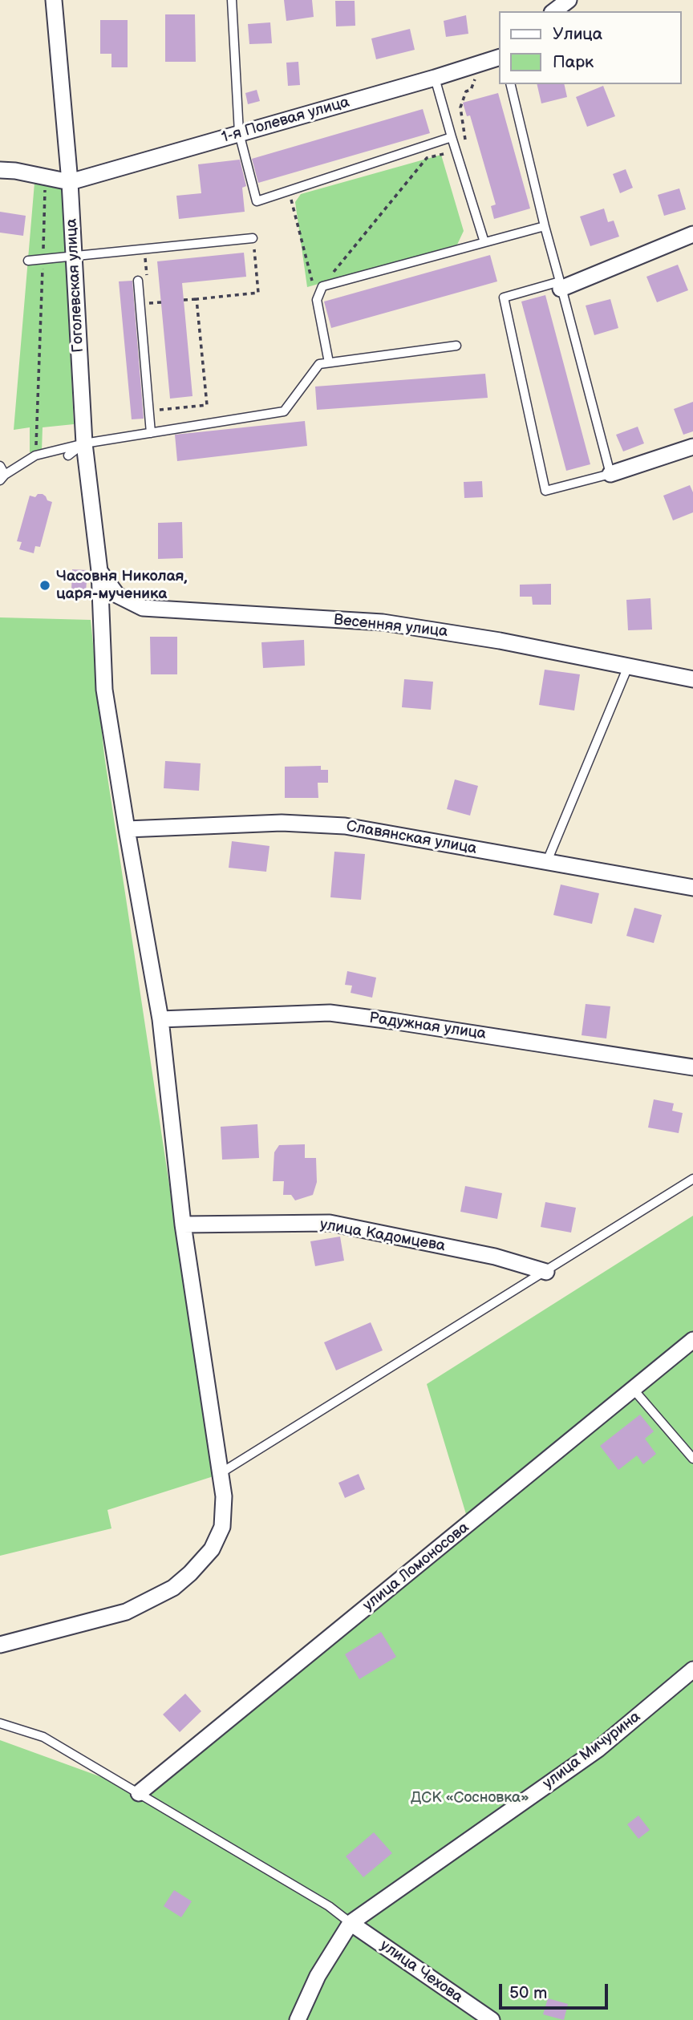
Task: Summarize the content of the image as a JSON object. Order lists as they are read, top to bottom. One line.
{"streets":{"street":["1-я Полевая улица","Гоголевская улица","Весенняя улица","Славянская улица","Радужная улица","улица Кадомцева","улица Ломоносова","улица Мичурина","улица Чехова"]},"crossings":[["1-я Полевая улица","Гоголевская улица"],["Гоголевская улица","Весенняя улица"],["Гоголевская улица","Славянская улица"],["Гоголевская улица","Радужная улица"],["Гоголевская улица","улица Кадомцева"],["улица Мичурина","улица Чехова"]],"parks":["ДСК «Сосновка»"],"places":["Часовня Николая, царя-мученика"],"legend":["Улица","Парк"],"scale_bar":"50 m"}
